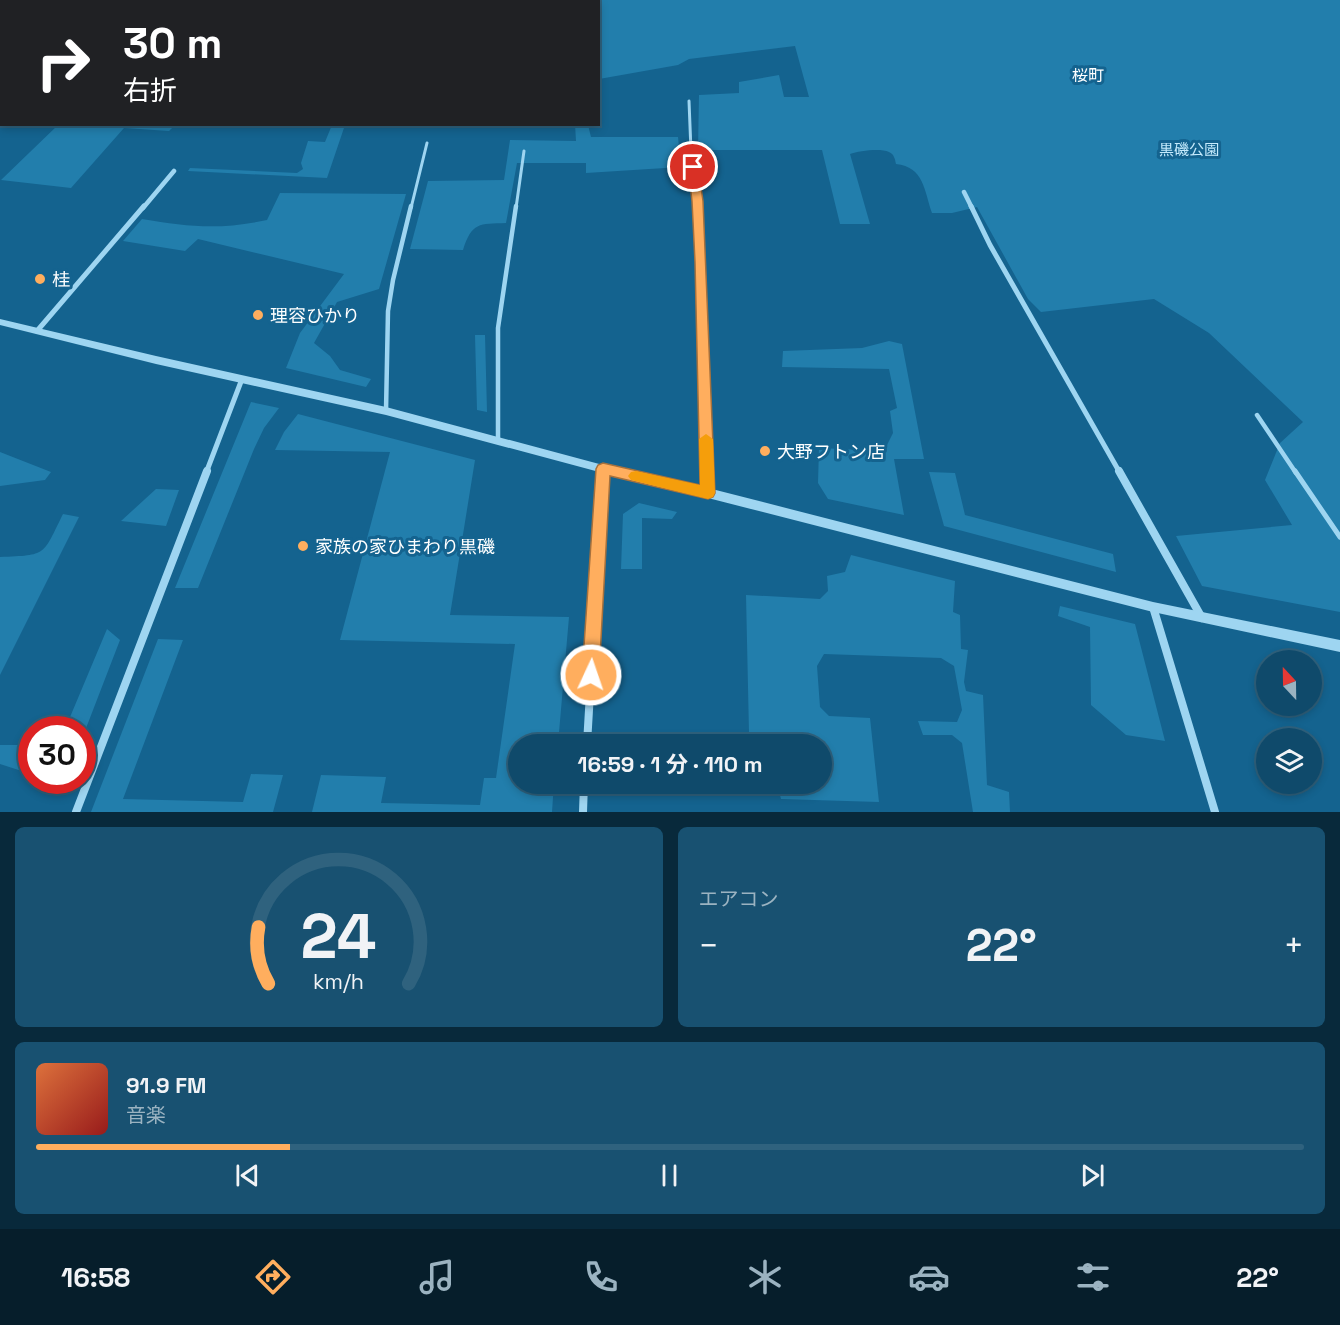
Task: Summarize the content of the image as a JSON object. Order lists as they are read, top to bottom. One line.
{"districts":["桜町"],"parks":["黒磯公園"],"places":["桂","理容ひかり","大野フトン店","家族の家ひまわり黒磯"],"north":"top","page":{"turn":["30 m","右折"],"limit":"30","trip":"16:59 · 1 分 · 110 m","tile":"エアコン","heat":["−","22°","+"],"song":["91.9 FM","音楽"],"tabs":["16:58","22°"],"gauge":["24","km/h"]}}
